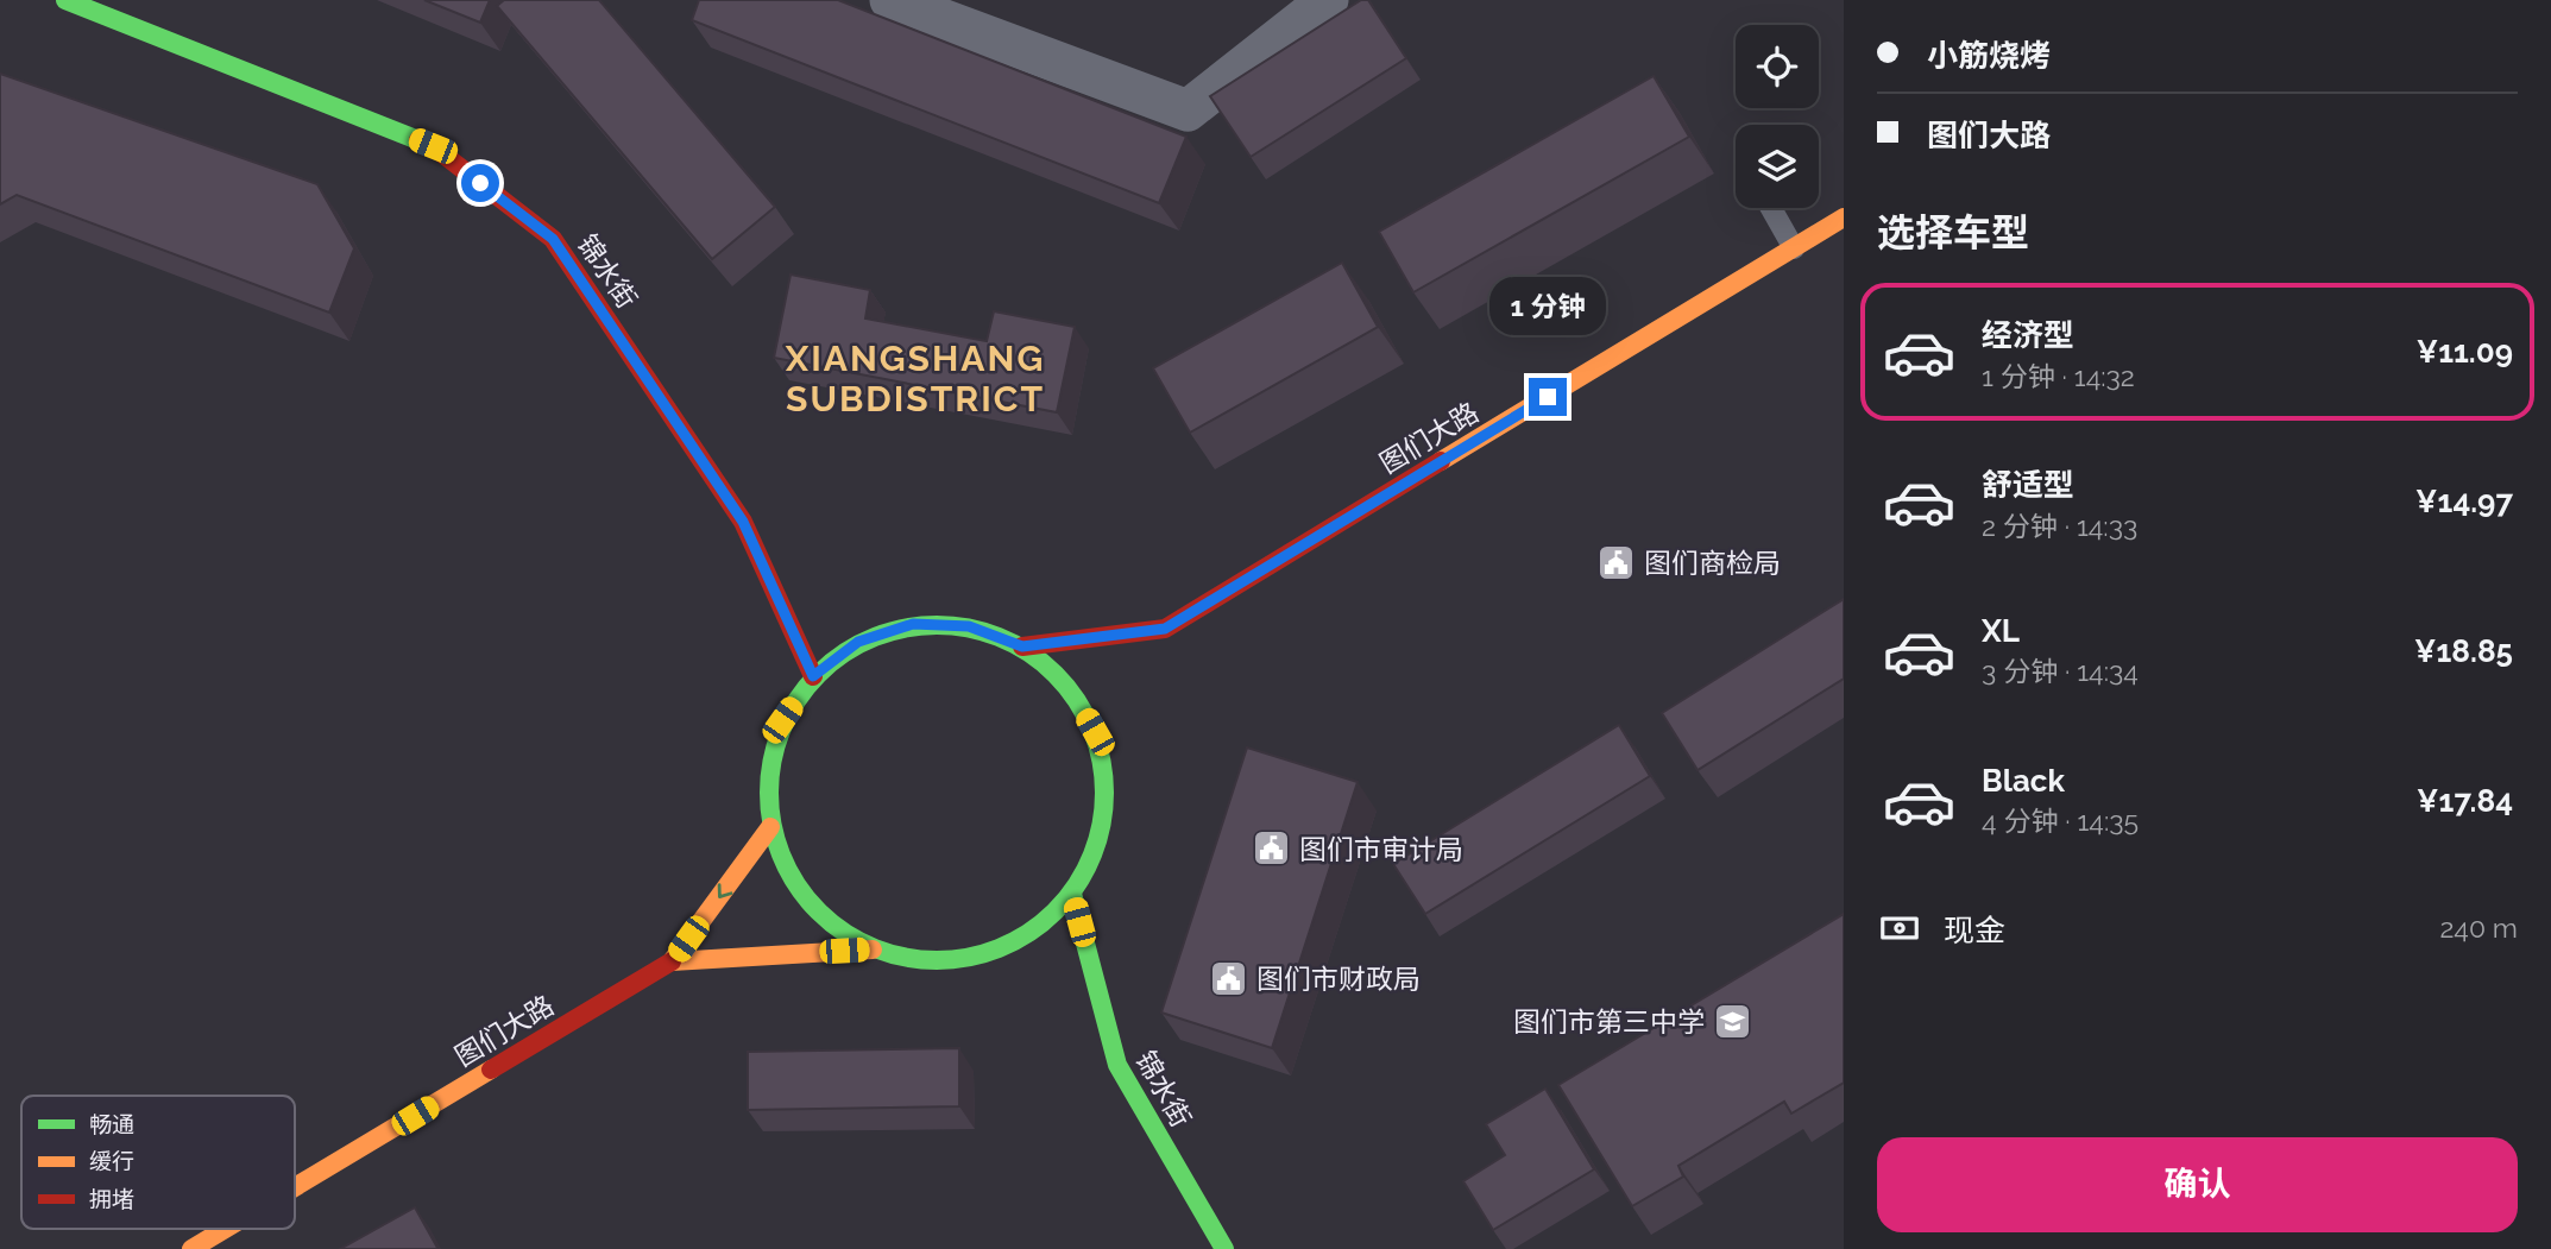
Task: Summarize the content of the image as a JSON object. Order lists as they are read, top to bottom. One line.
{"streets":{"main road":["锦水街","图们大路"]},"districts":["XIANGSHANG SUBDISTRICT"],"places":{"public building":["图们商检局","图们市审计局","图们市财政局"],"school or university":["图们市第三中学"]},"legend":["畅通","缓行","拥堵"],"page":{"banner":["小筋烧烤","图们大路"],"heading":"选择车型","bubble":"1 分钟","list":[{"name":"经济型","note":"1 分钟 · 14:32","value":"¥11.09"},{"name":"舒适型","note":"2 分钟 · 14:33","value":"¥14.97"},{"name":"XL","note":"3 分钟 · 14:34","value":"¥18.85"},{"name":"Black","note":"4 分钟 · 14:35","value":"¥17.84"}],"pay":["现金","240 m"],"buttons":"确认"}}
